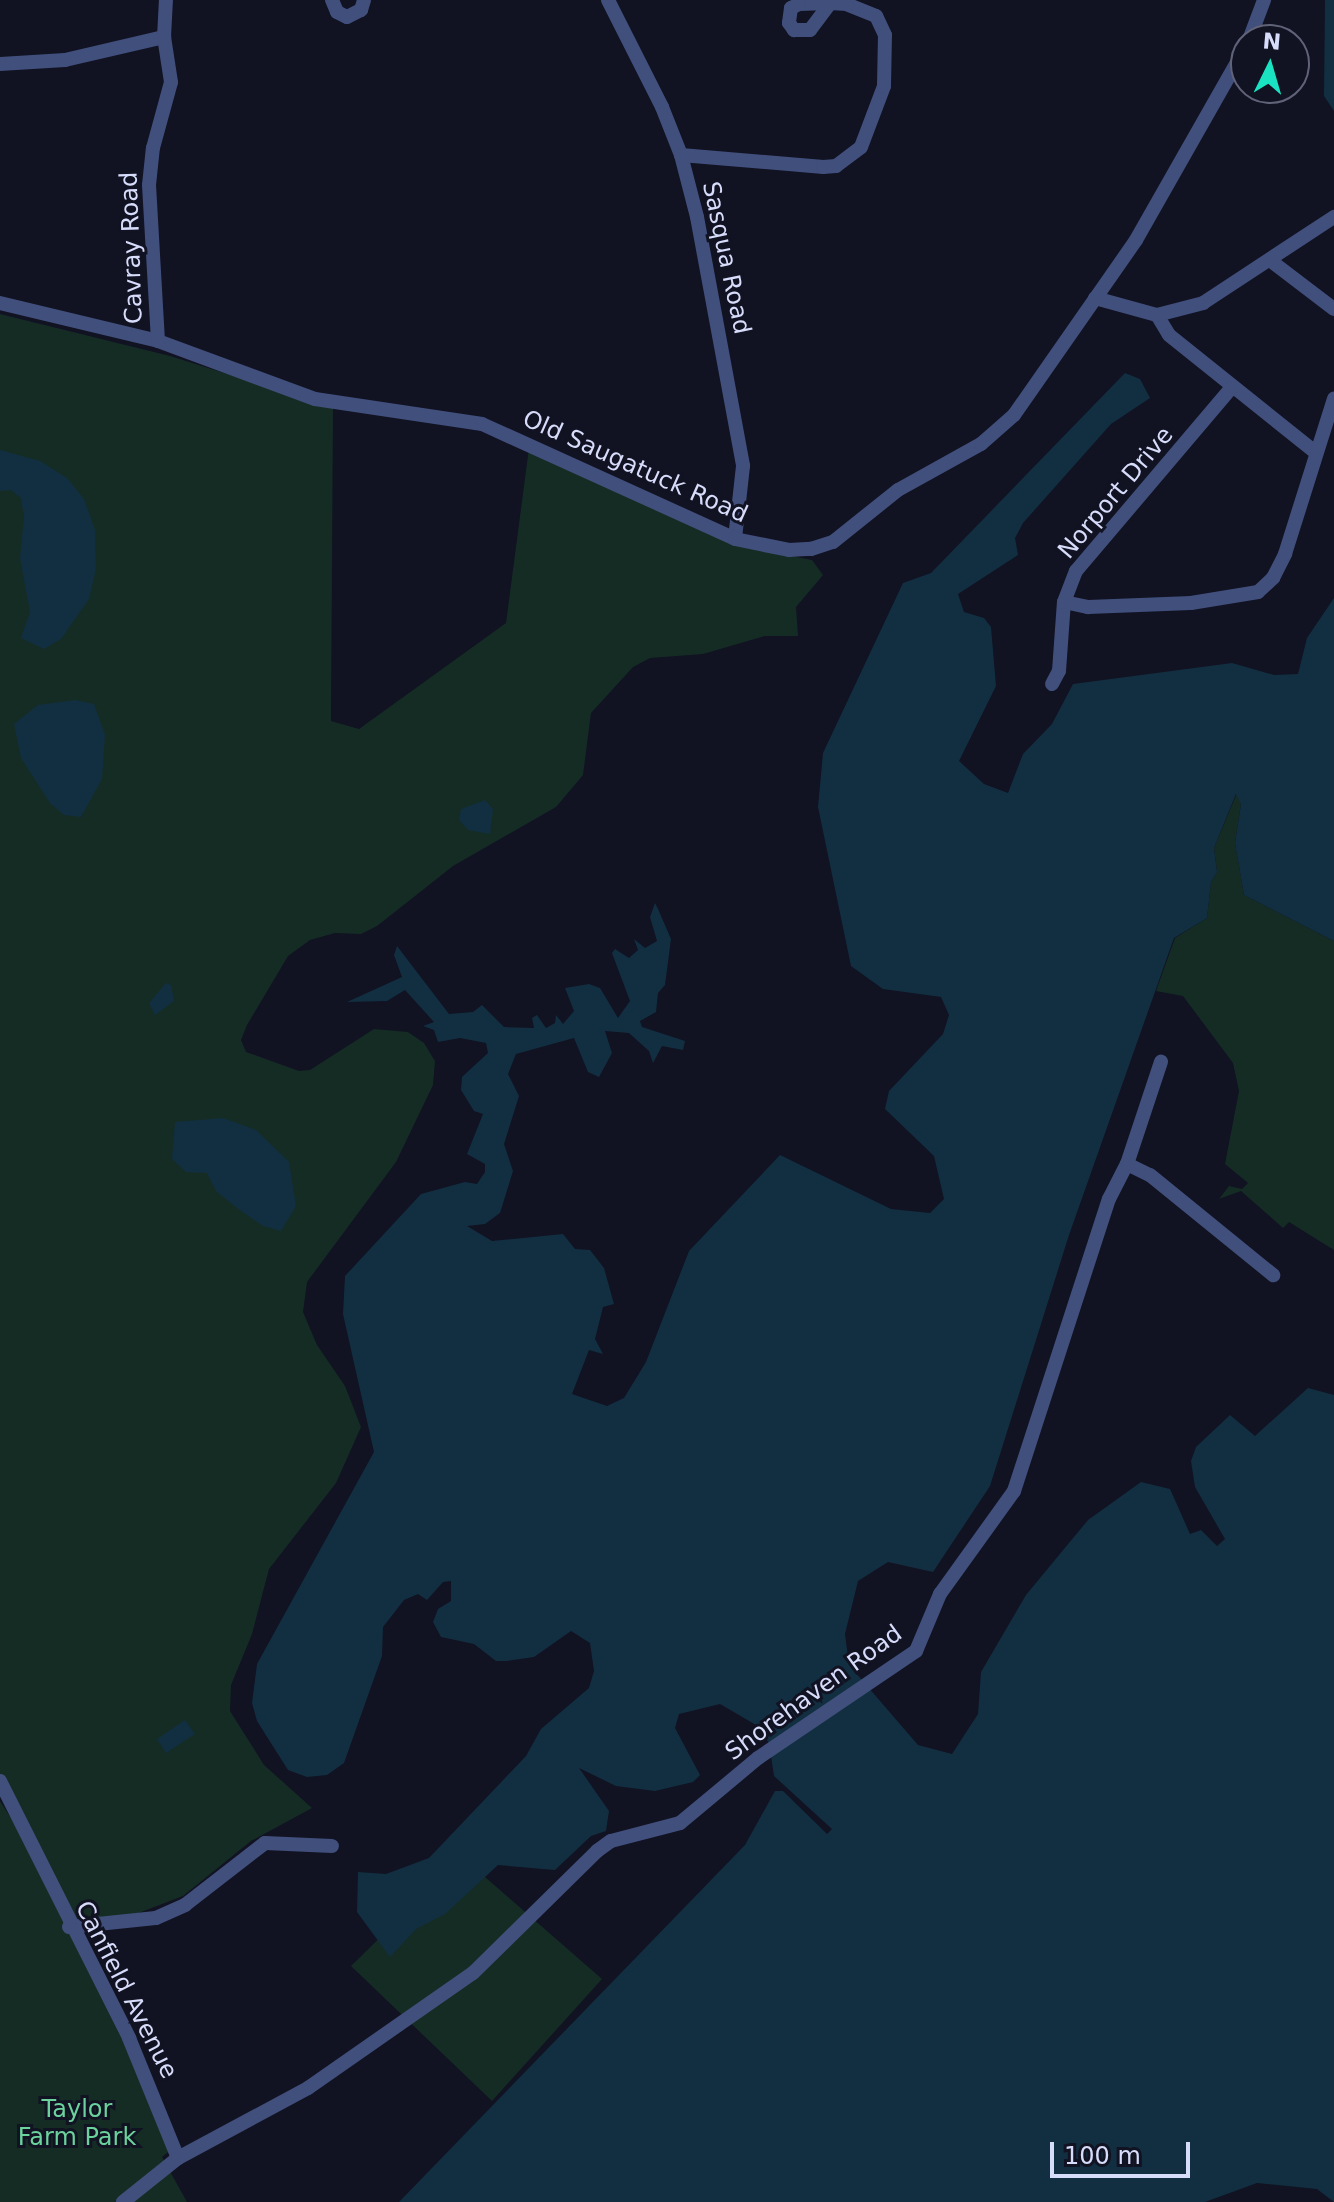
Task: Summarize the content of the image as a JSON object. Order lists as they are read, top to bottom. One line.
{"streets":{"street":["Cavray Road","Sasqua Road","Old Saugatuck Road","Norport Drive","Shorehaven Road","Canfield Avenue"]},"crossings":[["Cavray Road","Old Saugatuck Road"],["Sasqua Road","Old Saugatuck Road"],["Shorehaven Road","Canfield Avenue"]],"parks":["Taylor Farm Park"],"scale_bar":"100 m","north":"top"}
